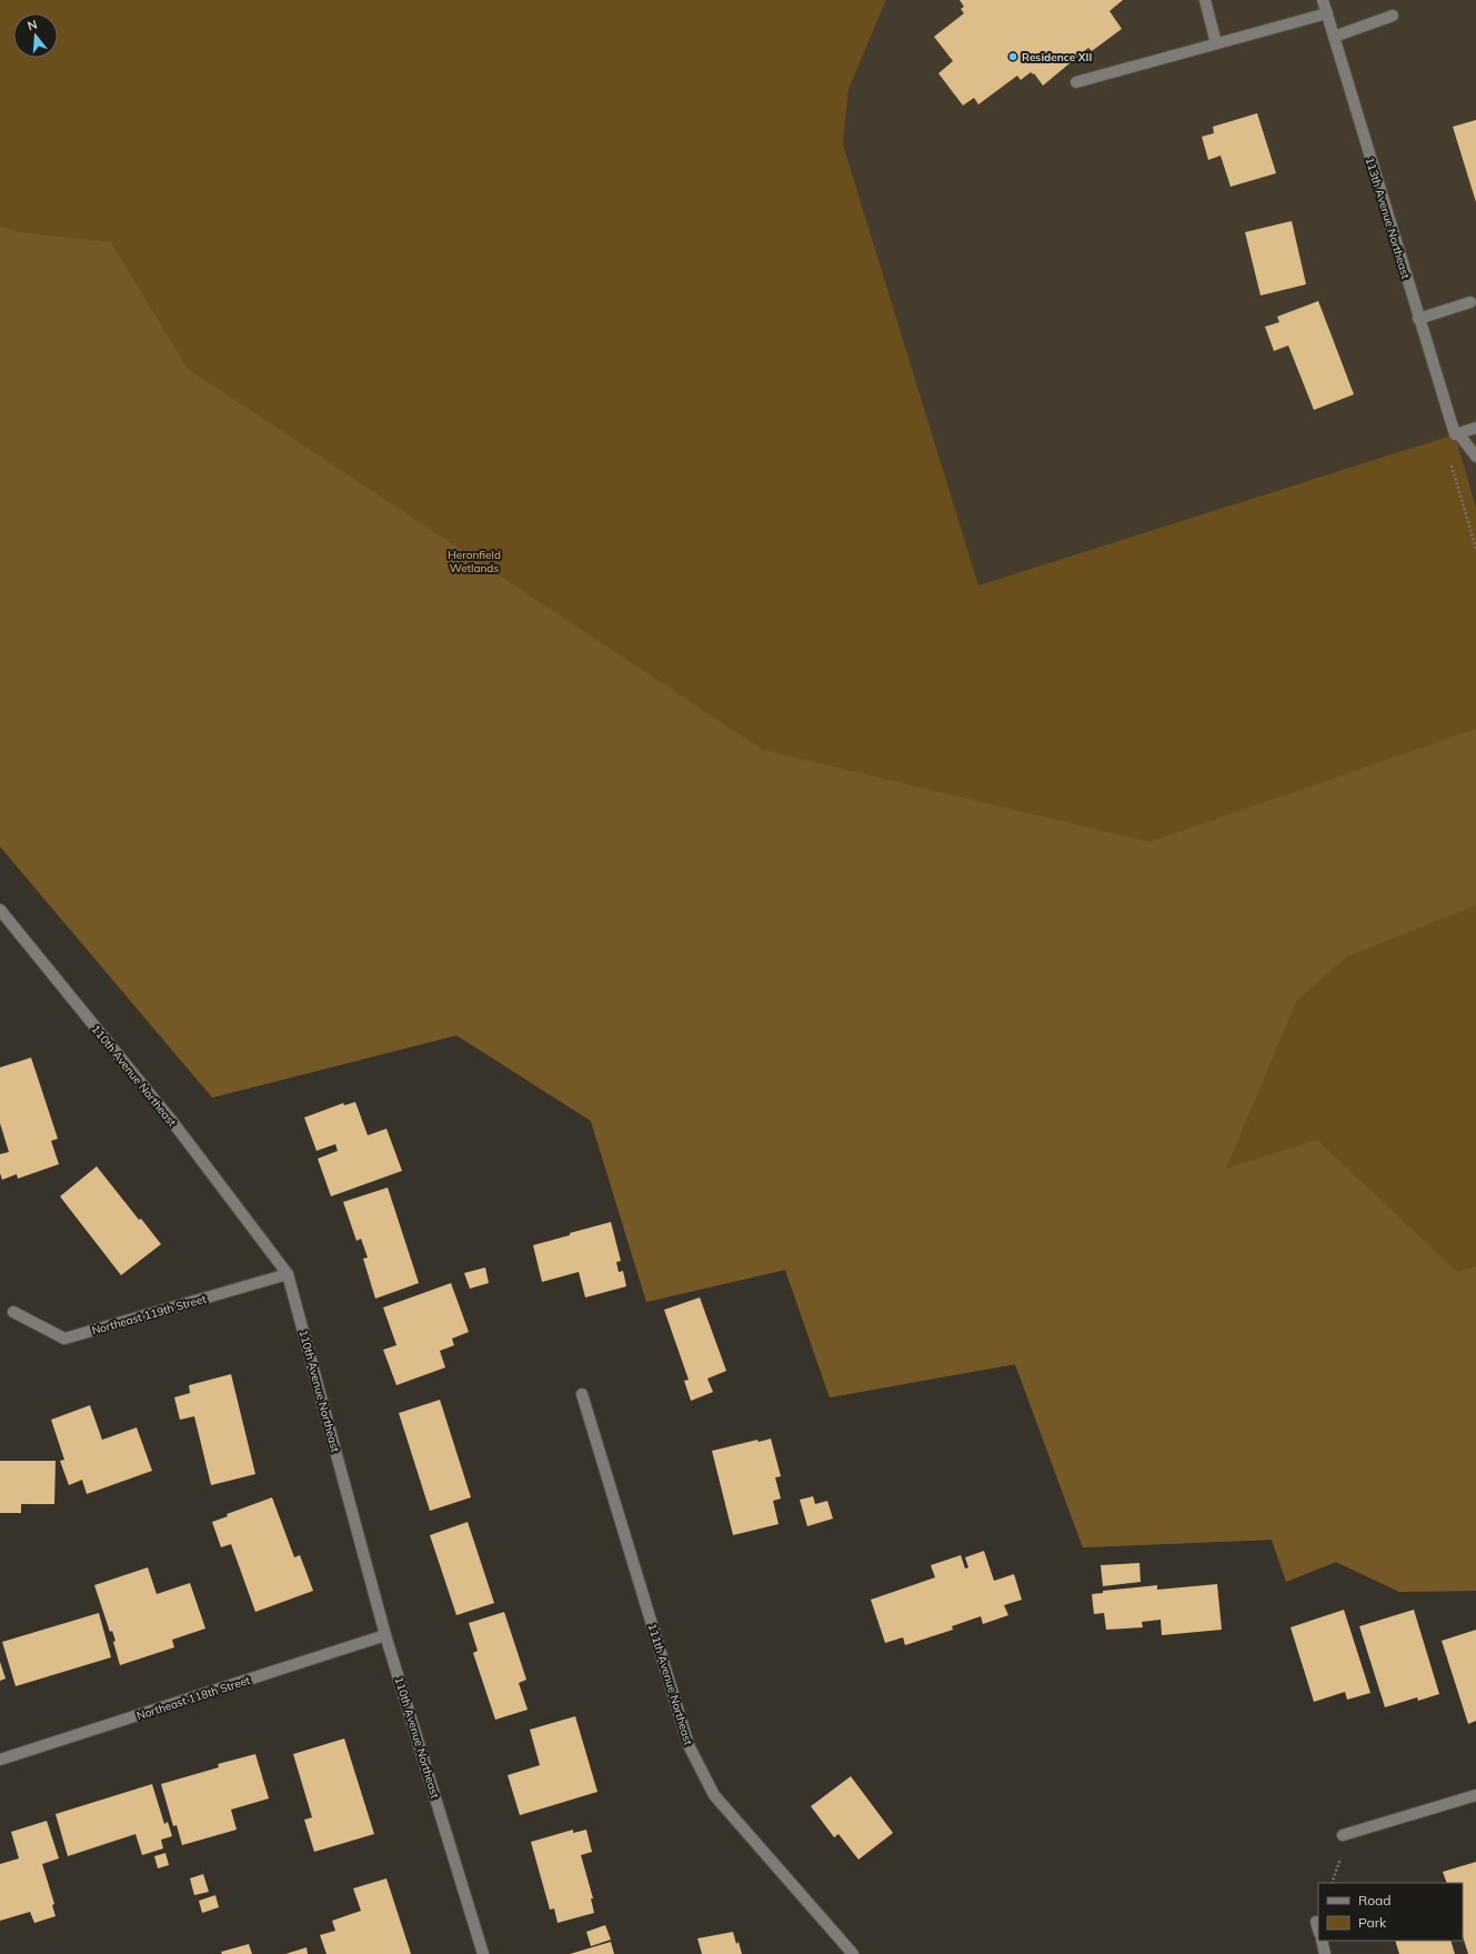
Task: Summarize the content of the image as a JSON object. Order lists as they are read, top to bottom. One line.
{"streets":{"street":["113th Avenue Northeast","110th Avenue Northeast","Northeast 119th Street","111th Avenue Northeast","Northeast 118th Street"]},"crossings":[["110th Avenue Northeast","Northeast 119th Street"],["110th Avenue Northeast","Northeast 118th Street"]],"parks":["Heronfield Wetlands"],"places":["Residence XII"],"legend":["Road","Park"],"north":"top"}
